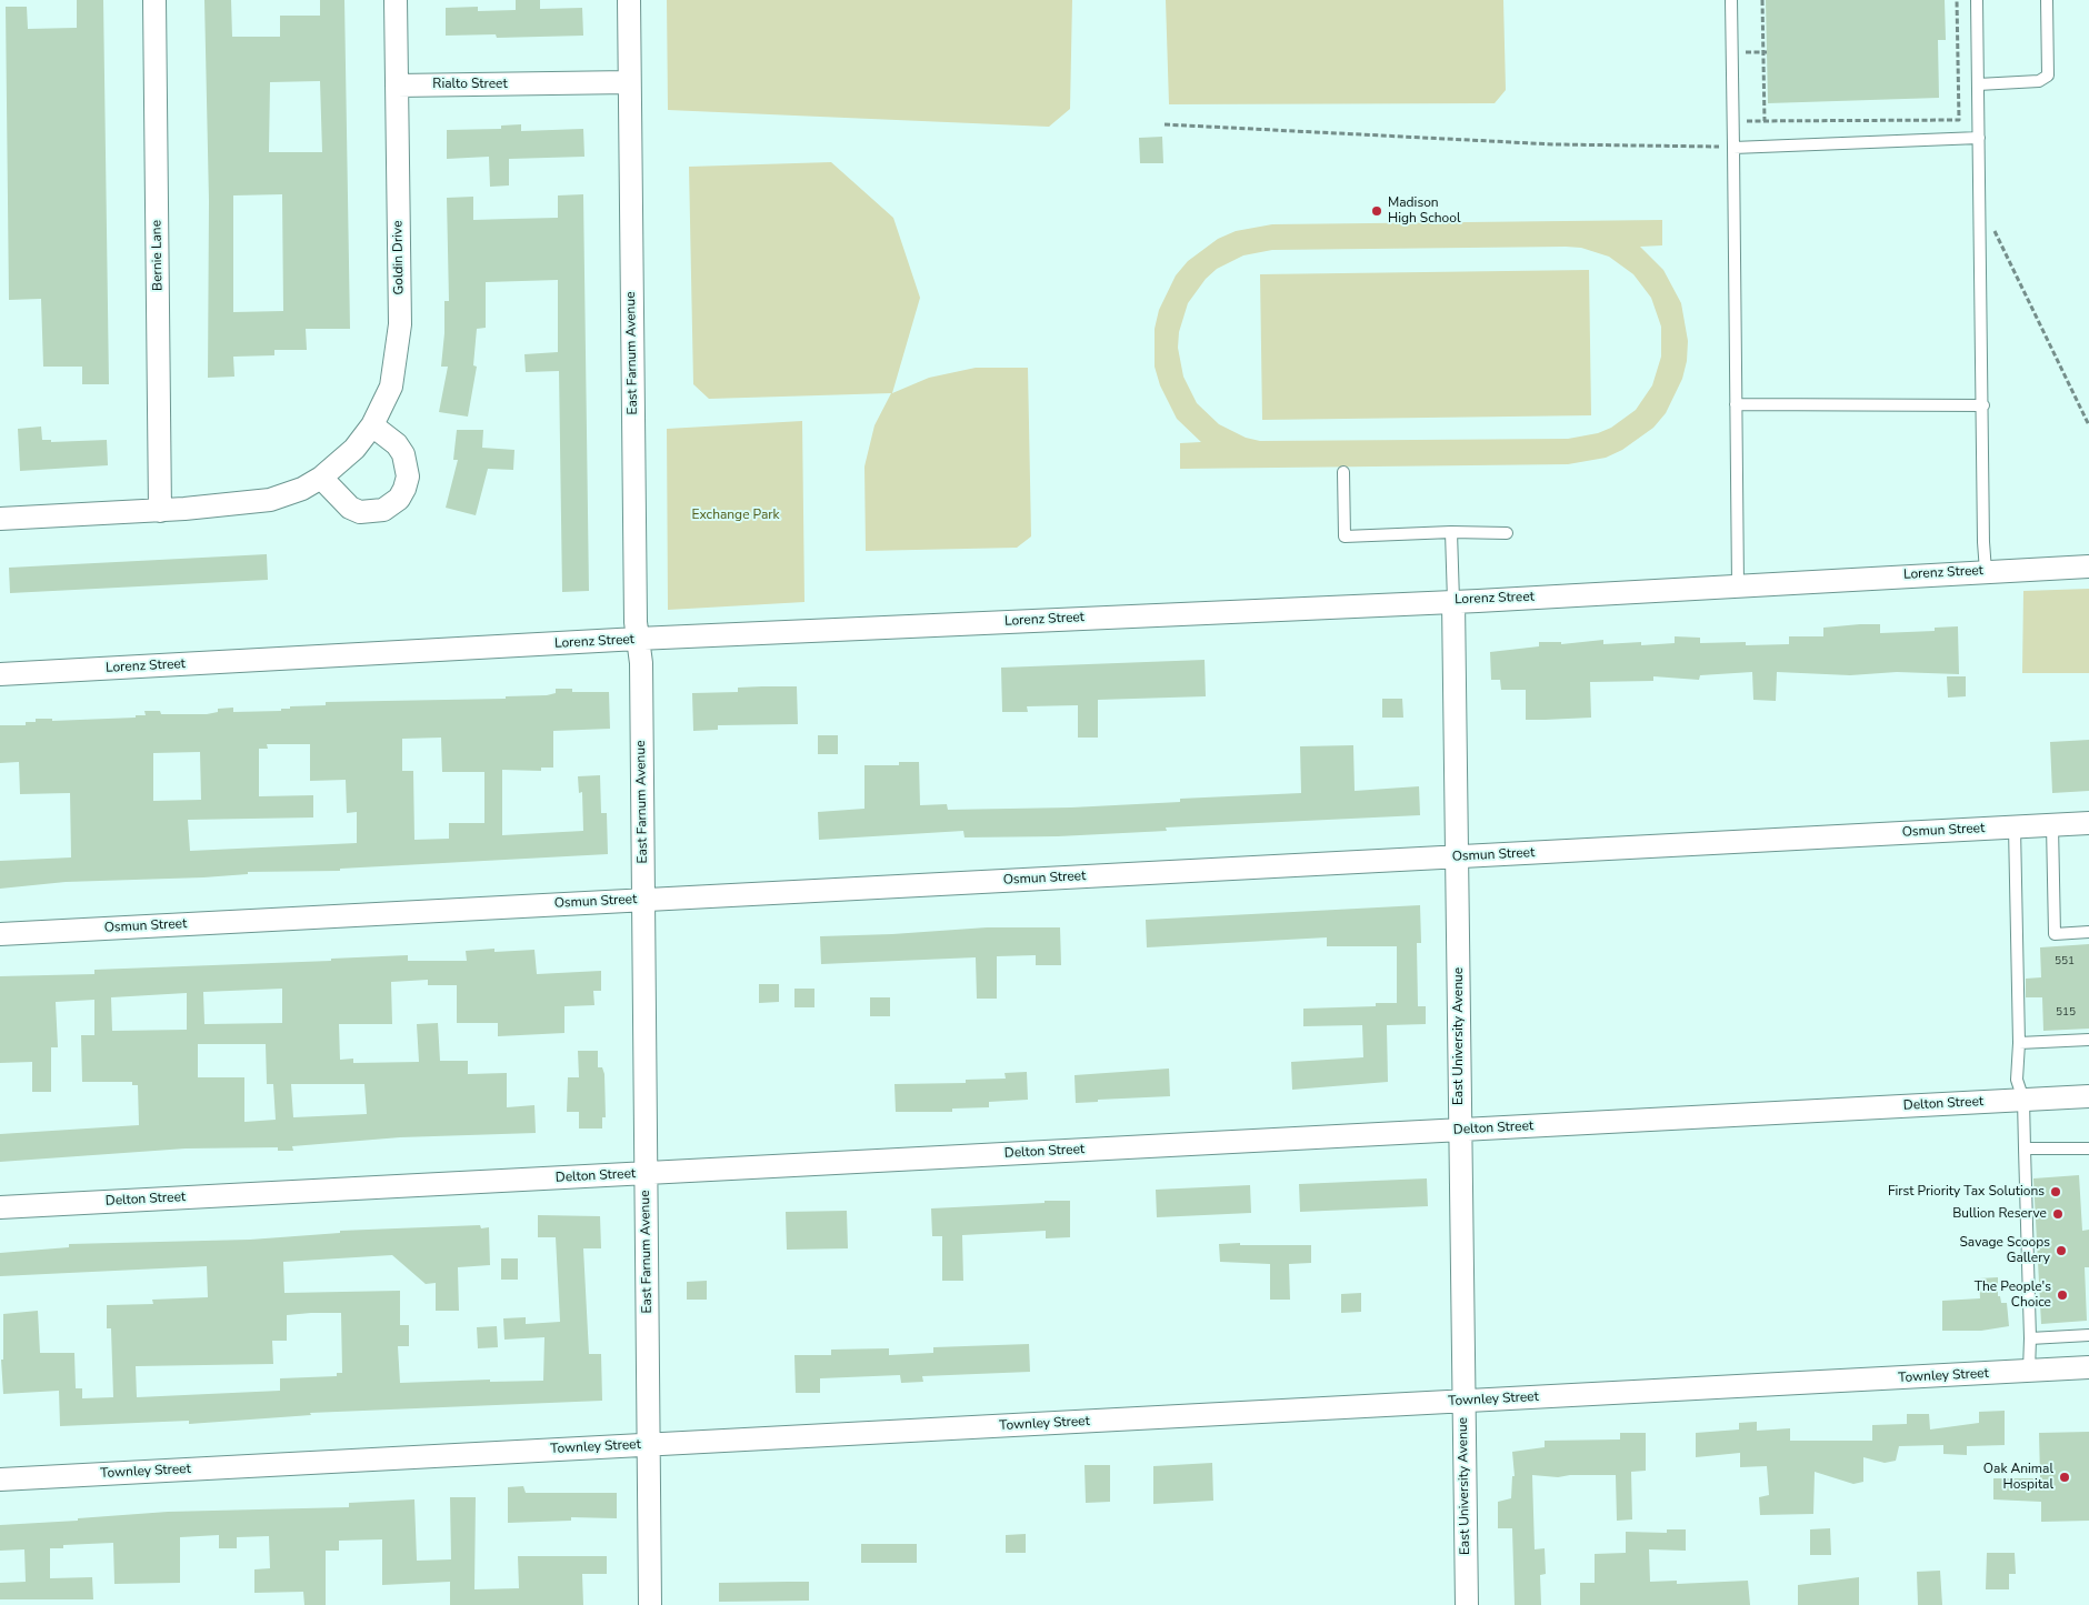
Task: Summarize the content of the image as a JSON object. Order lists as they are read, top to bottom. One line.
{"streets":{"street":["Rialto Street","Bernie Lane","Goldin Drive","East Farnum Avenue","Lorenz Street","Osmun Street","East University Avenue","Delton Street","Townley Street"]},"crossings":[["Rialto Street","Goldin Drive"],["Rialto Street","East Farnum Avenue"],["Bernie Lane","Goldin Drive"],["East Farnum Avenue","Lorenz Street"],["East Farnum Avenue","Osmun Street"],["East Farnum Avenue","Delton Street"],["East Farnum Avenue","Townley Street"],["Lorenz Street","East University Avenue"],["Osmun Street","East University Avenue"],["East University Avenue","Delton Street"],["East University Avenue","Townley Street"]],"parks":["Exchange Park"],"places":["Madison High School","First Priority Tax Solutions","Bullion Reserve","Savage Scoops Gallery","The People's Choice","Oak Animal Hospital"],"house_numbers":["551","515"]}
